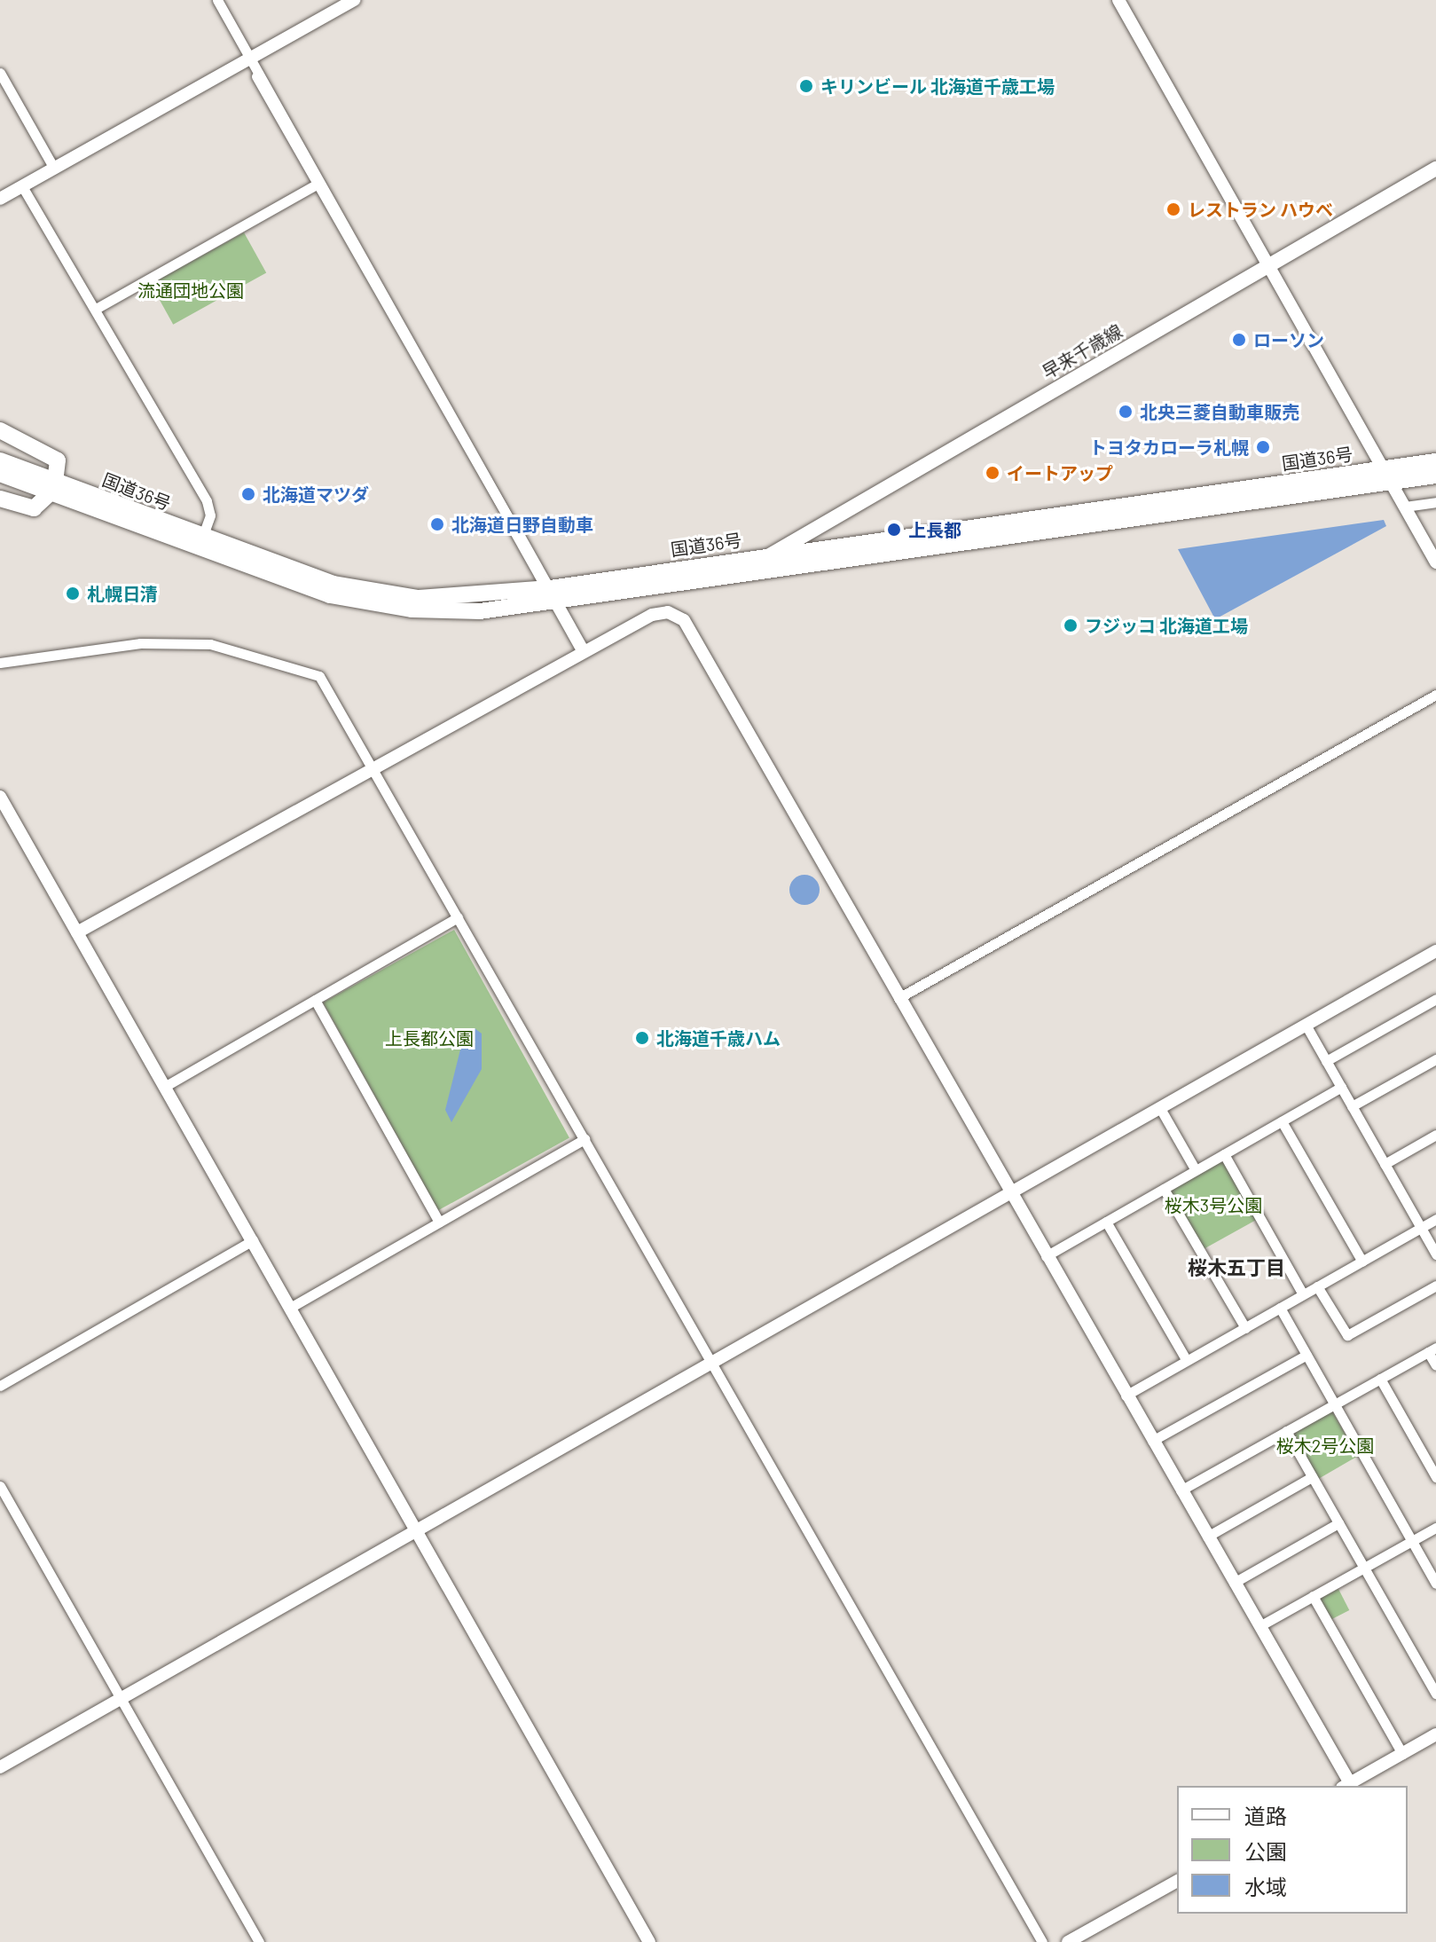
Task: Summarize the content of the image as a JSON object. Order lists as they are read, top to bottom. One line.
{"streets":{"highway":["国道36号"],"main road":["早来千歳線"]},"crossings":[["早来千歳線","国道36号"]],"districts":["桜木五丁目"],"parks":["流通団地公園","上長都公園","桜木3号公園","桜木2号公園"],"places":["キリンビール 北海道千歳工場","レストラン ハウベ","ローソン","北央三菱自動車販売","トヨタカローラ札幌","イートアップ","北海道マツダ","北海道日野自動車","上長都","札幌日清","フジッコ 北海道工場","北海道千歳ハム"],"legend":["道路","公園","水域"]}
